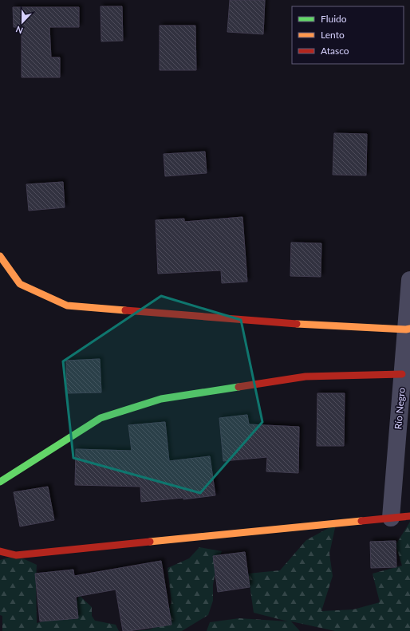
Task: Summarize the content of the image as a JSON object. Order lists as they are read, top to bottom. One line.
{"streets":{"street":["Río Negro"]},"legend":["Fluido","Lento","Atasco"],"north":"bottom"}
